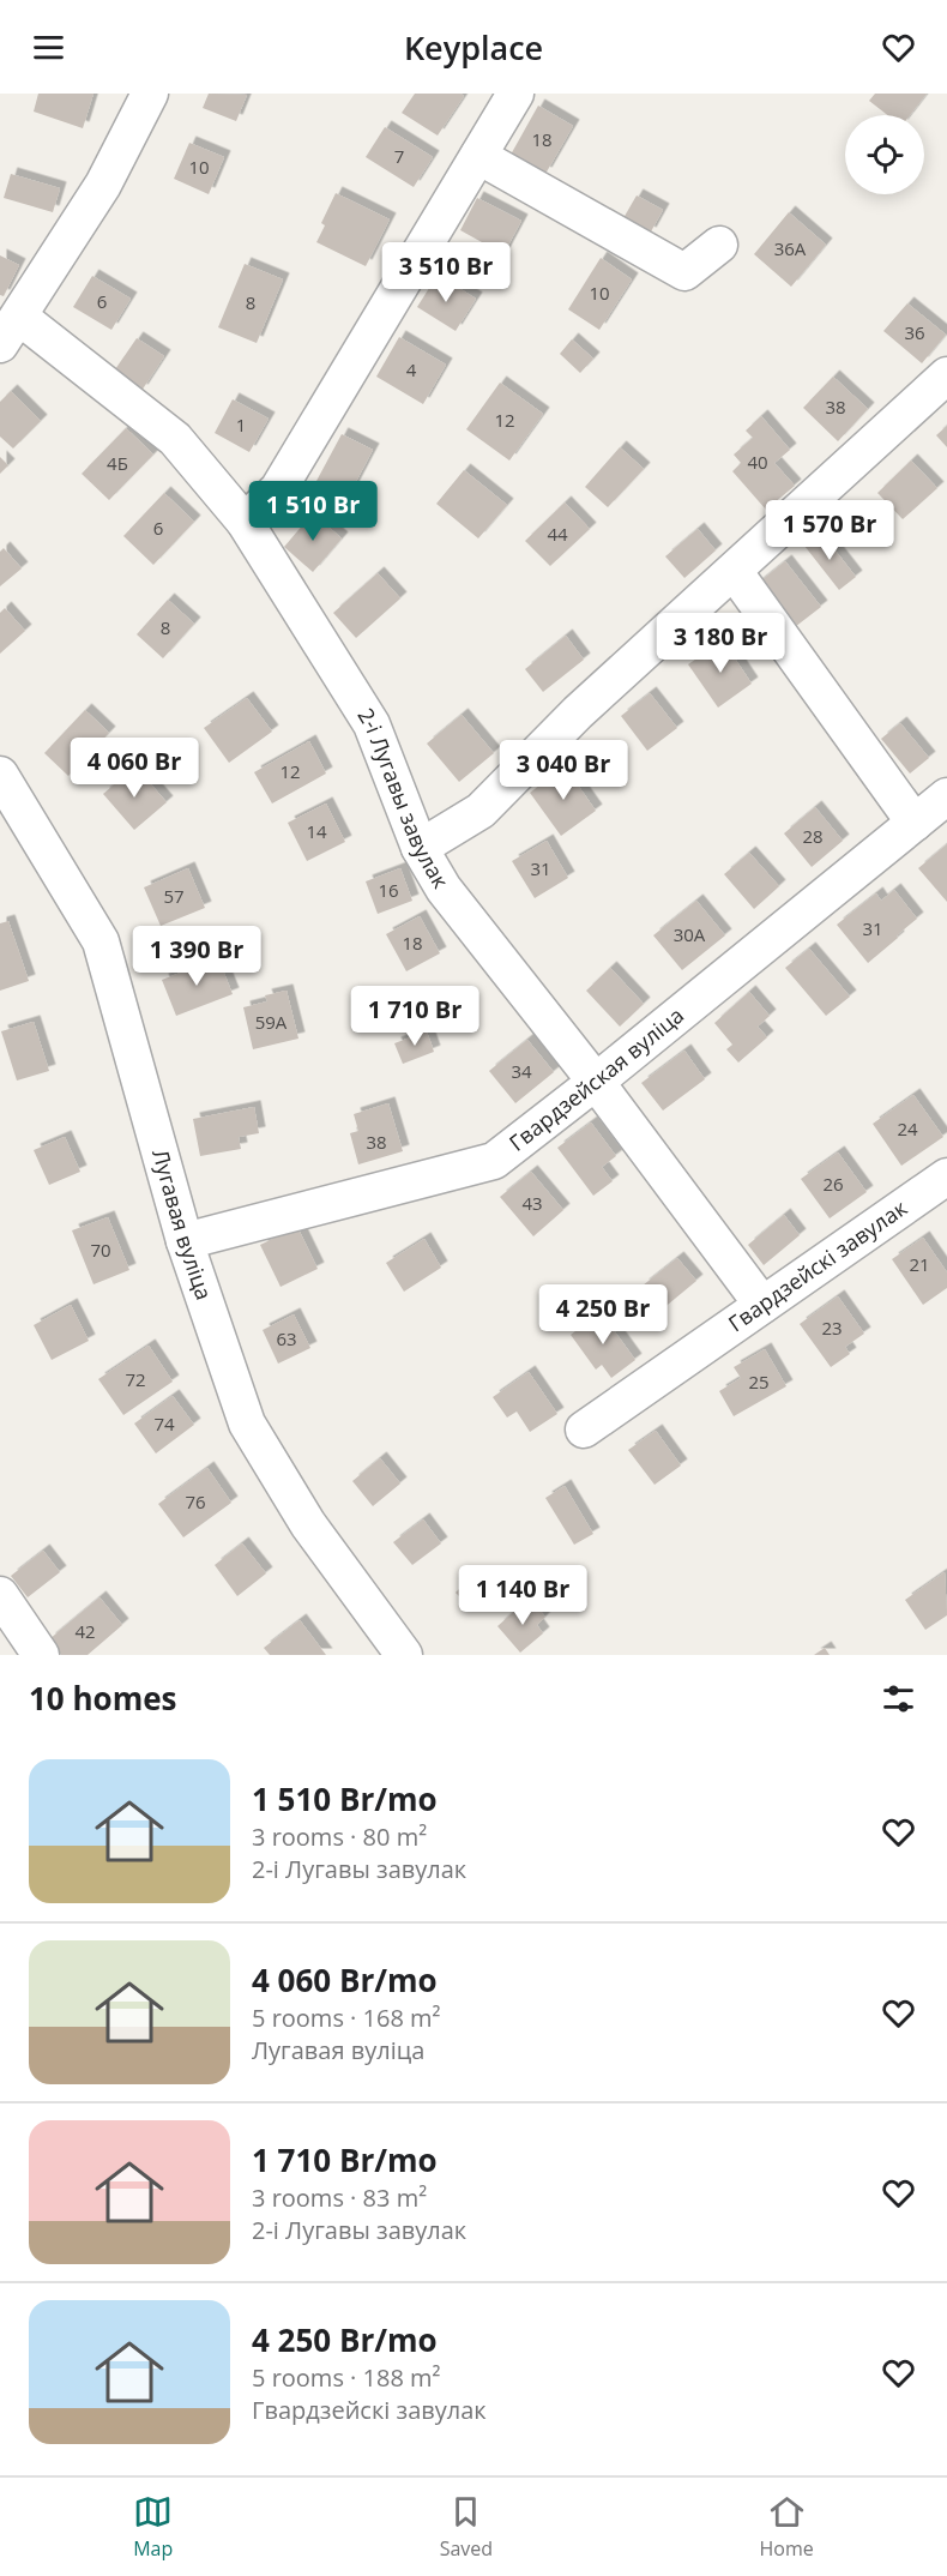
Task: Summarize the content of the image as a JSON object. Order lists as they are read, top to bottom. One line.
{"streets":{"street":["2-і Лугавы завулак","Гвардзейская вуліца","Лугавая вуліца","Гвардзейскі завулак"]},"crossings":[["2-і Лугавы завулак","Гвардзейская вуліца"],["2-і Лугавы завулак","Гвардзейскі завулак"],["Гвардзейская вуліца","Лугавая вуліца"]],"house_numbers":["18","7","10","36А","10","6","8","36","4","38","12","1","40","4Б","6","44","8","12","14","28","31","16","57","31","30А","18","59А","34","24","38","26","43","70","21","23","63","72","25","74","76","42"],"page":{"header":"Keyplace","price":["3 510 Br","1 510 Br","1 570 Br","3 180 Br","4 060 Br","3 040 Br","1 390 Br","1 710 Br","4 250 Br","1 140 Br"],"heading":"10 homes","list":[{"name":"1 510 Br/mo","note":"3 rooms · 80 m² · 2-і Лугавы завулак"},{"name":"4 060 Br/mo","note":"5 rooms · 168 m² · Лугавая вуліца"},{"name":"1 710 Br/mo","note":"3 rooms · 83 m² · 2-і Лугавы завулак"},{"name":"4 250 Br/mo","note":"5 rooms · 188 m² · Гвардзейскі завулак"}],"tabs":["Map","Saved","Home"]}}
